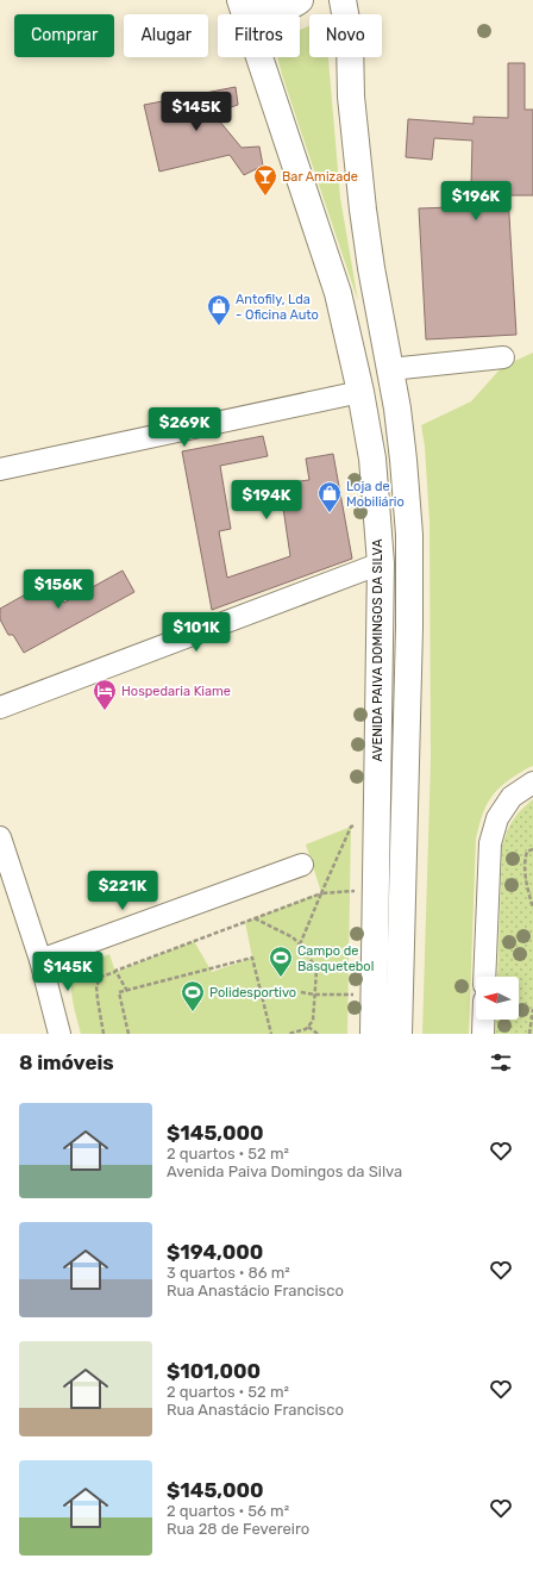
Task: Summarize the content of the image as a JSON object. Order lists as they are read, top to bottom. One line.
{"streets":{"main road":["AVENIDA PAIVA DOMINGOS DA SILVA"]},"places":{"bar":["Bar Amizade"],"shop":["Antofily, Lda - Oficina Auto","Loja de Mobiliário"],"hotel":["Hospedaria Kiame"],"sports":["Campo de Basquetebol","Polidesportivo"]},"north":"left","page":{"chip":["Comprar","Alugar","Filtros","Novo"],"price":["$145K","$196K","$269K","$194K","$156K","$101K","$221K","$145K"],"heading":"8 imóveis","list":[{"name":"$145,000","note":"2 quartos · 52 m² · Avenida Paiva Domingos da Silva"},{"name":"$194,000","note":"3 quartos · 86 m² · Rua Anastácio Francisco"},{"name":"$101,000","note":"2 quartos · 52 m² · Rua Anastácio Francisco"},{"name":"$145,000","note":"2 quartos · 56 m² · Rua 28 de Fevereiro"}]}}
